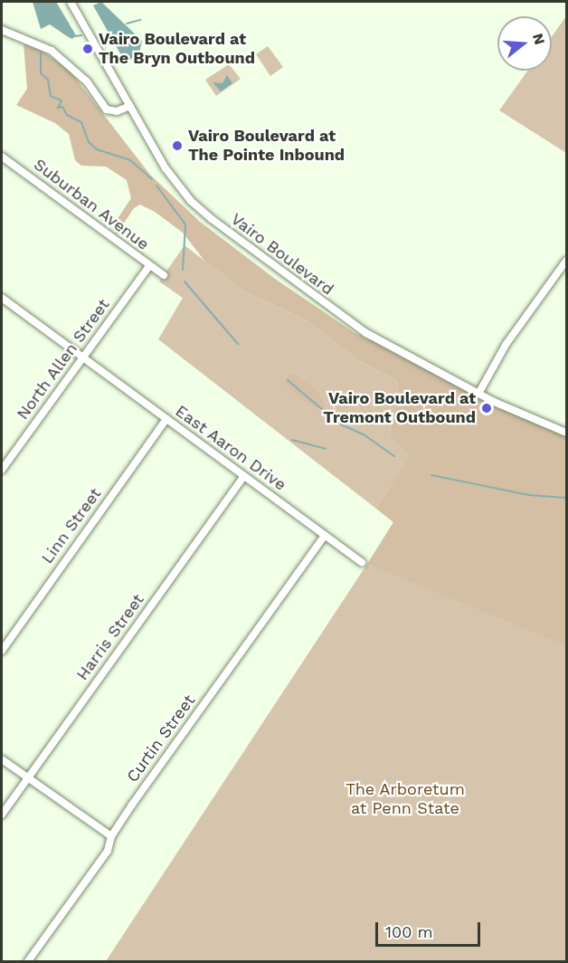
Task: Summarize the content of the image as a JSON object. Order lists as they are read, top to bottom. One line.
{"streets":{"street":["Suburban Avenue","Vairo Boulevard","North Allen Street","East Aaron Drive","Linn Street","Harris Street","Curtin Street"]},"crossings":[["Suburban Avenue","North Allen Street"],["North Allen Street","East Aaron Drive"],["East Aaron Drive","Linn Street"],["East Aaron Drive","Harris Street"],["East Aaron Drive","Curtin Street"]],"parks":["The Arboretum at Penn State"],"places":["Vairo Boulevard at The Bryn Outbound","Vairo Boulevard at The Pointe Inbound","Vairo Boulevard at Tremont Outbound"],"scale_bar":"100 m","north":"right"}
